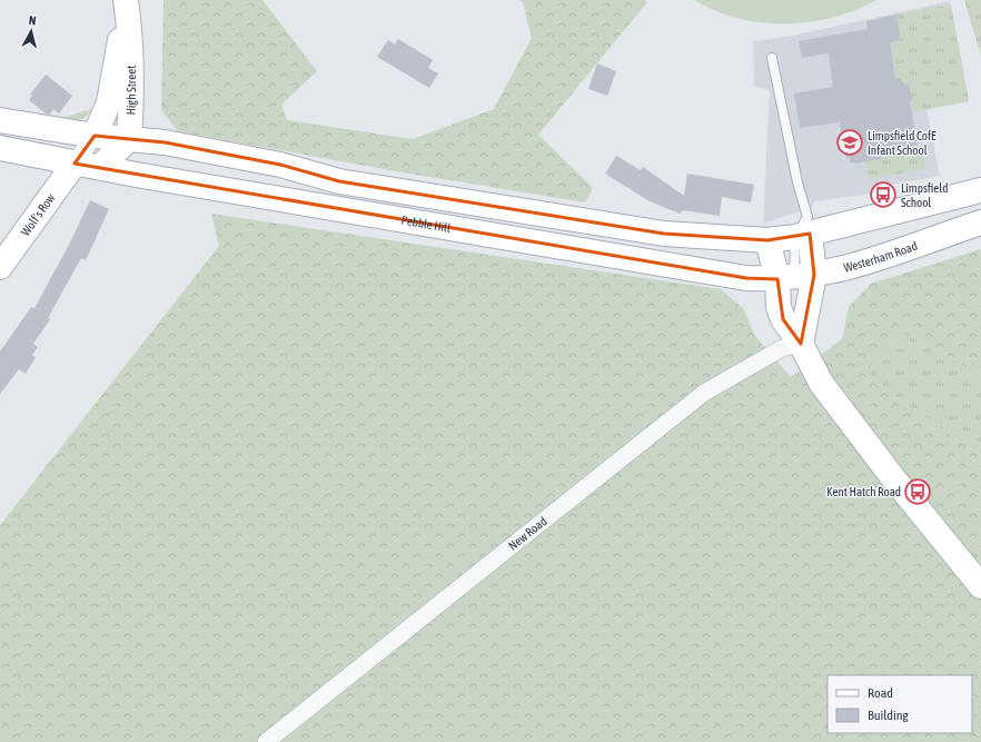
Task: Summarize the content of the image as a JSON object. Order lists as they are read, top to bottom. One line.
{"streets":{"main road":["High Street","Wolf's Row","Pebble Hill","Westerham Road"],"street":["New Road"]},"crossings":[["Wolf's Row","Pebble Hill"],["Pebble Hill","Westerham Road"]],"places":{"school or university":["Limpsfield CofE Infant School"],"bus stop":["Limpsfield School","Kent Hatch Road"]},"legend":["Road","Building"],"north":"top"}
